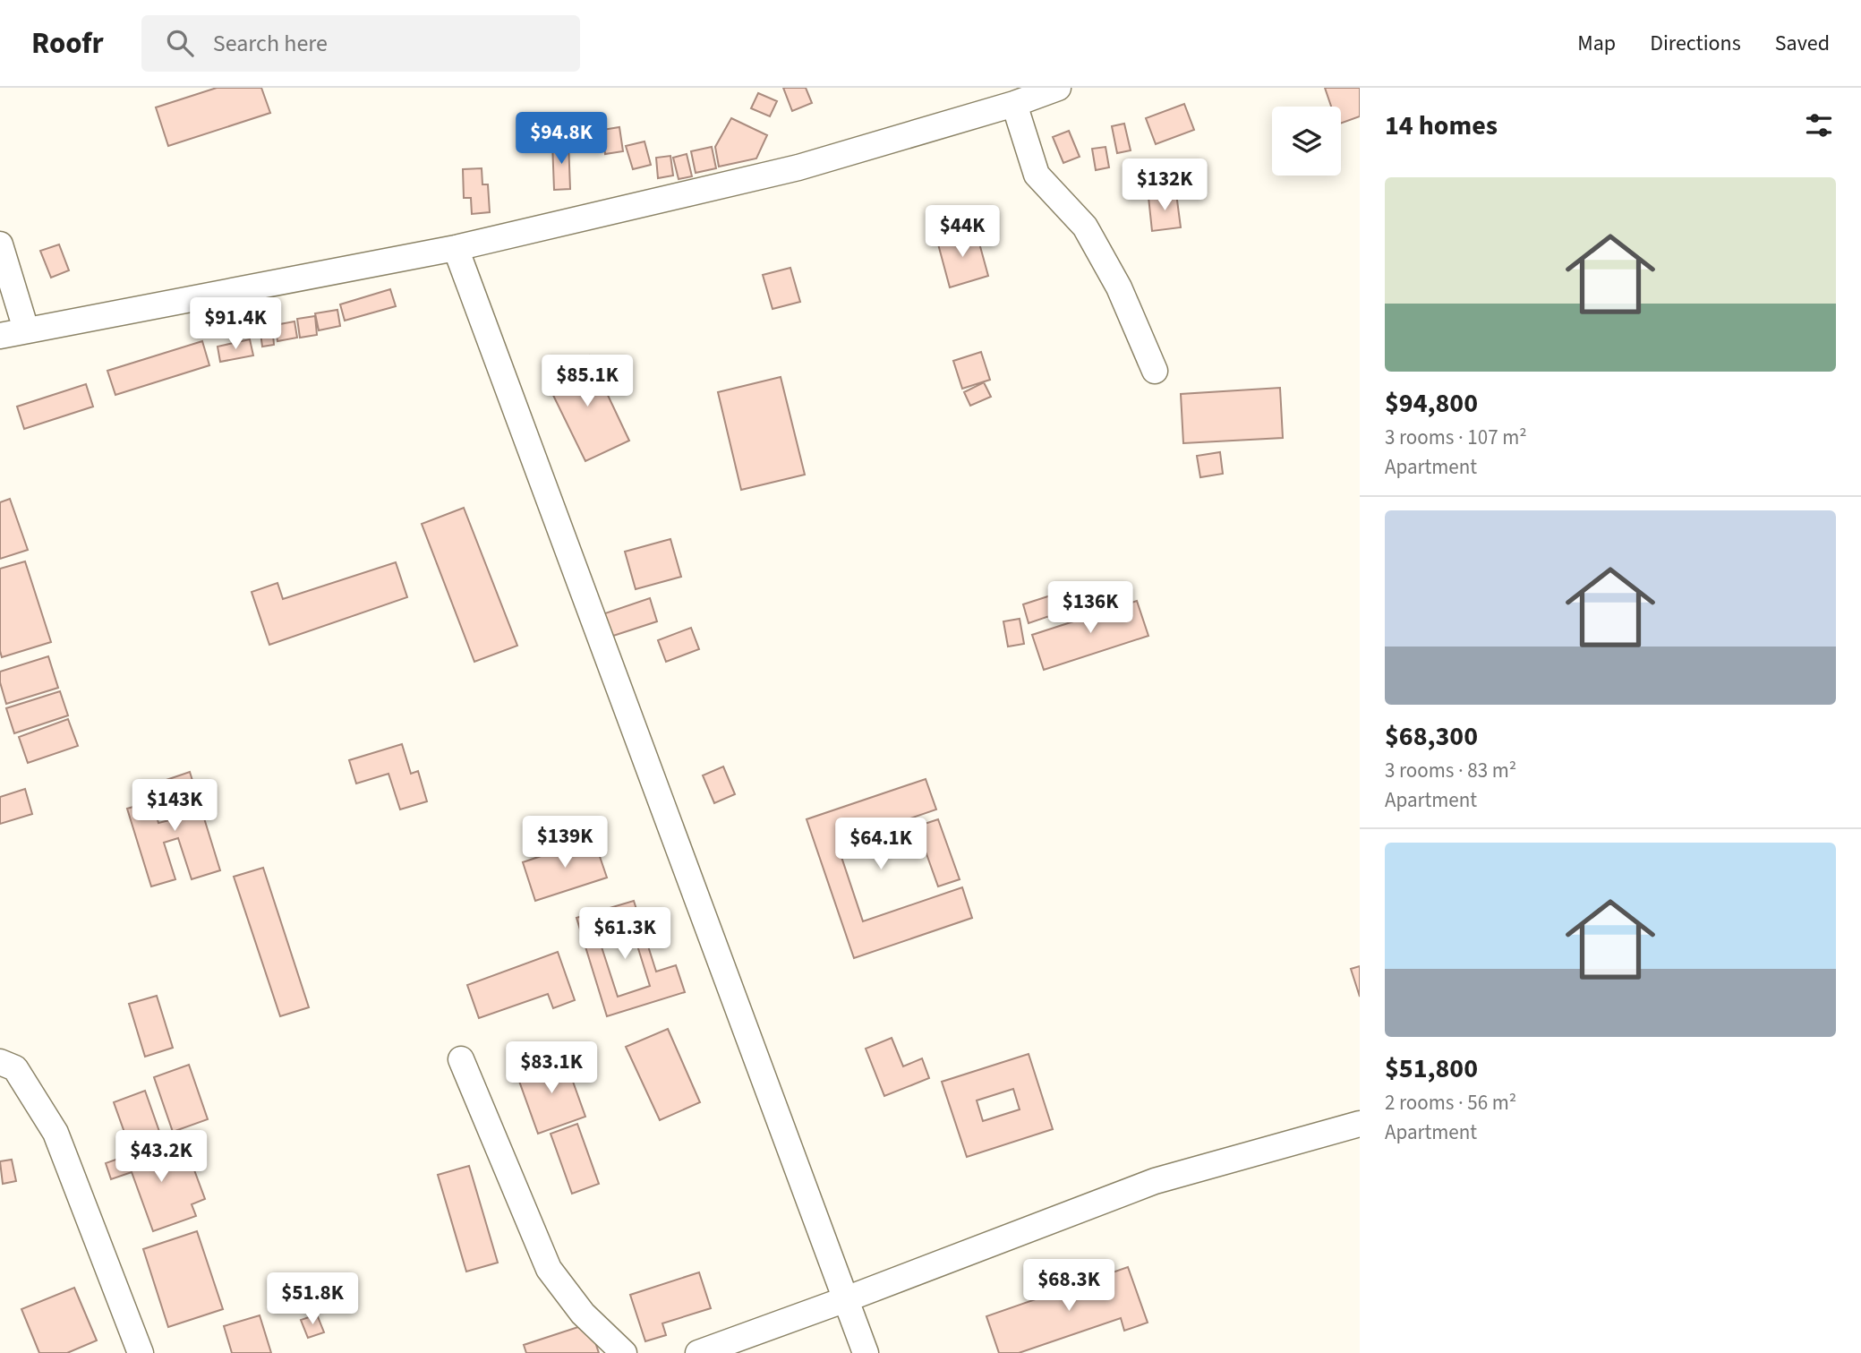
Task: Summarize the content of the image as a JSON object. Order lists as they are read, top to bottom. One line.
{"page":{"header":"Roofr","search":"Search here","nav":["Map","Directions","Saved"],"heading":"14 homes","price":["$94.8K","$132K","$44K","$91.4K","$85.1K","$136K","$143K","$139K","$64.1K","$61.3K","$83.1K","$43.2K","$68.3K","$51.8K"],"list":[{"name":"$94,800","note":"3 rooms · 107 m² · Apartment"},{"name":"$68,300","note":"3 rooms · 83 m² · Apartment"},{"name":"$51,800","note":"2 rooms · 56 m² · Apartment"}]}}
